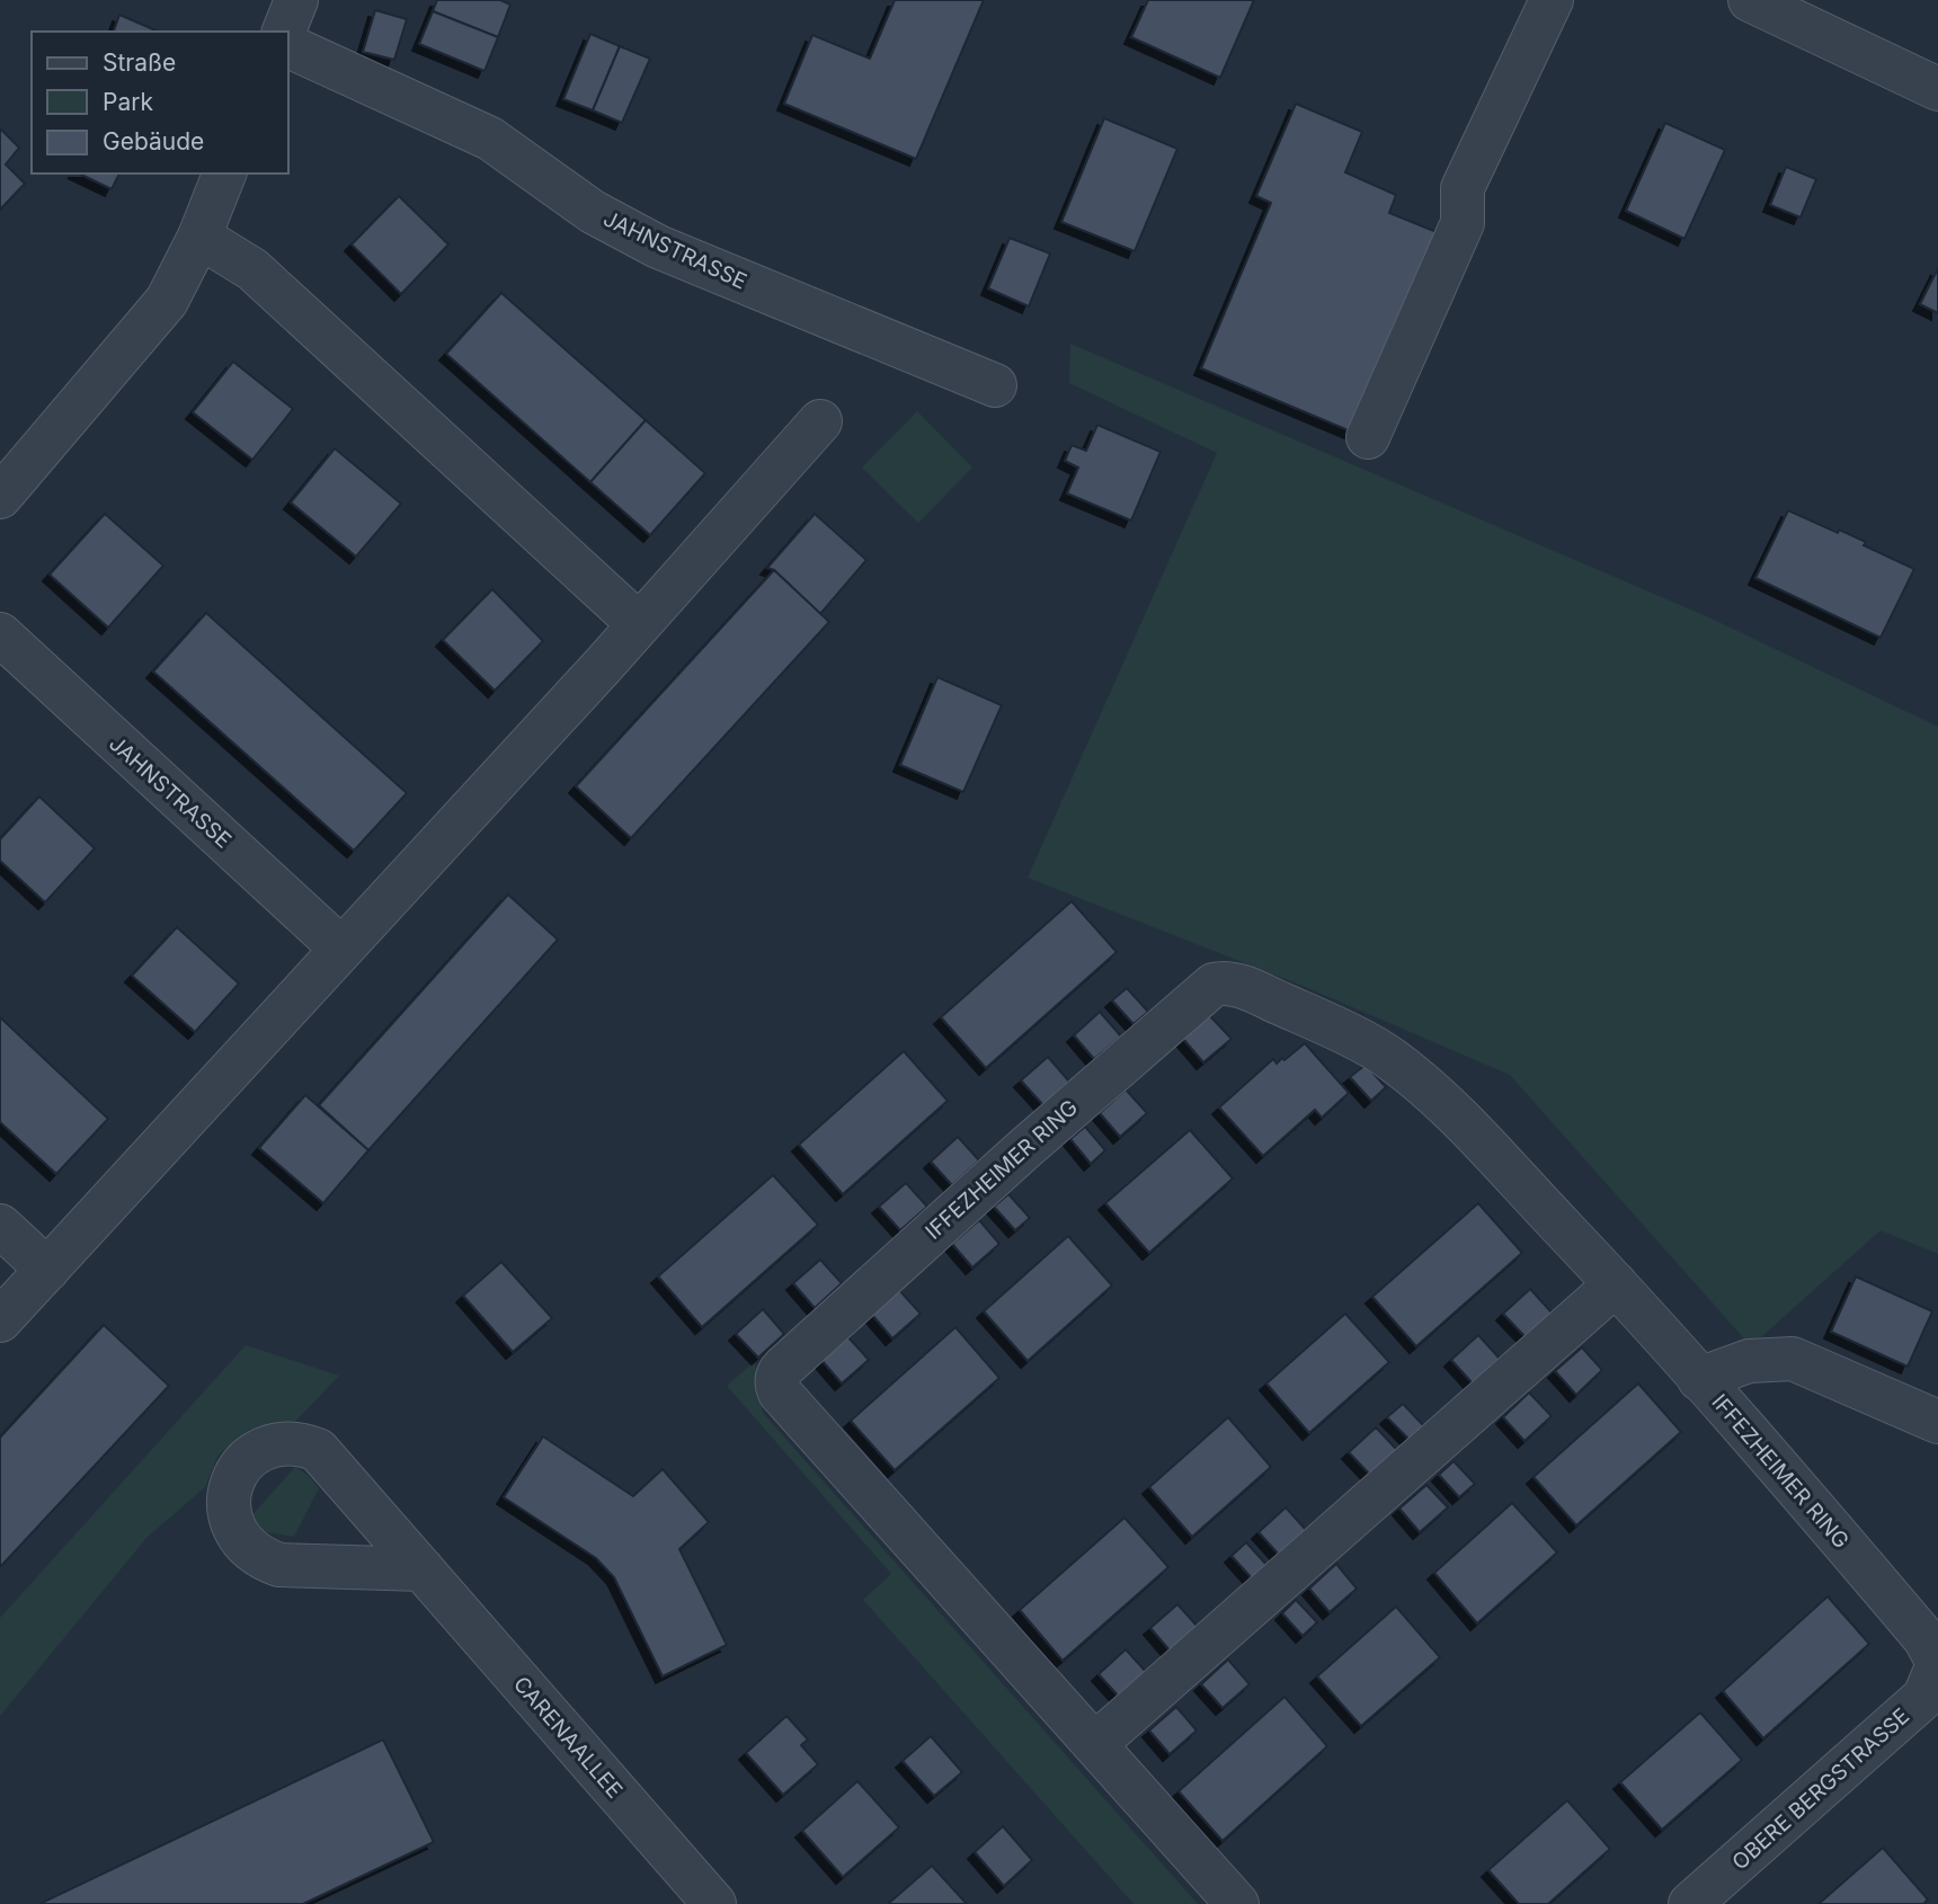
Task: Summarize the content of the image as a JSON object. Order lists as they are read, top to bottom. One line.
{"streets":{"street":["JAHNSTRASSE","IFFEZHEIMER RING","CARENAALLEE","OBERE BERGSTRASSE"]},"crossings":[["IFFEZHEIMER RING","OBERE BERGSTRASSE"]],"legend":["Straße","Park","Gebäude"]}
